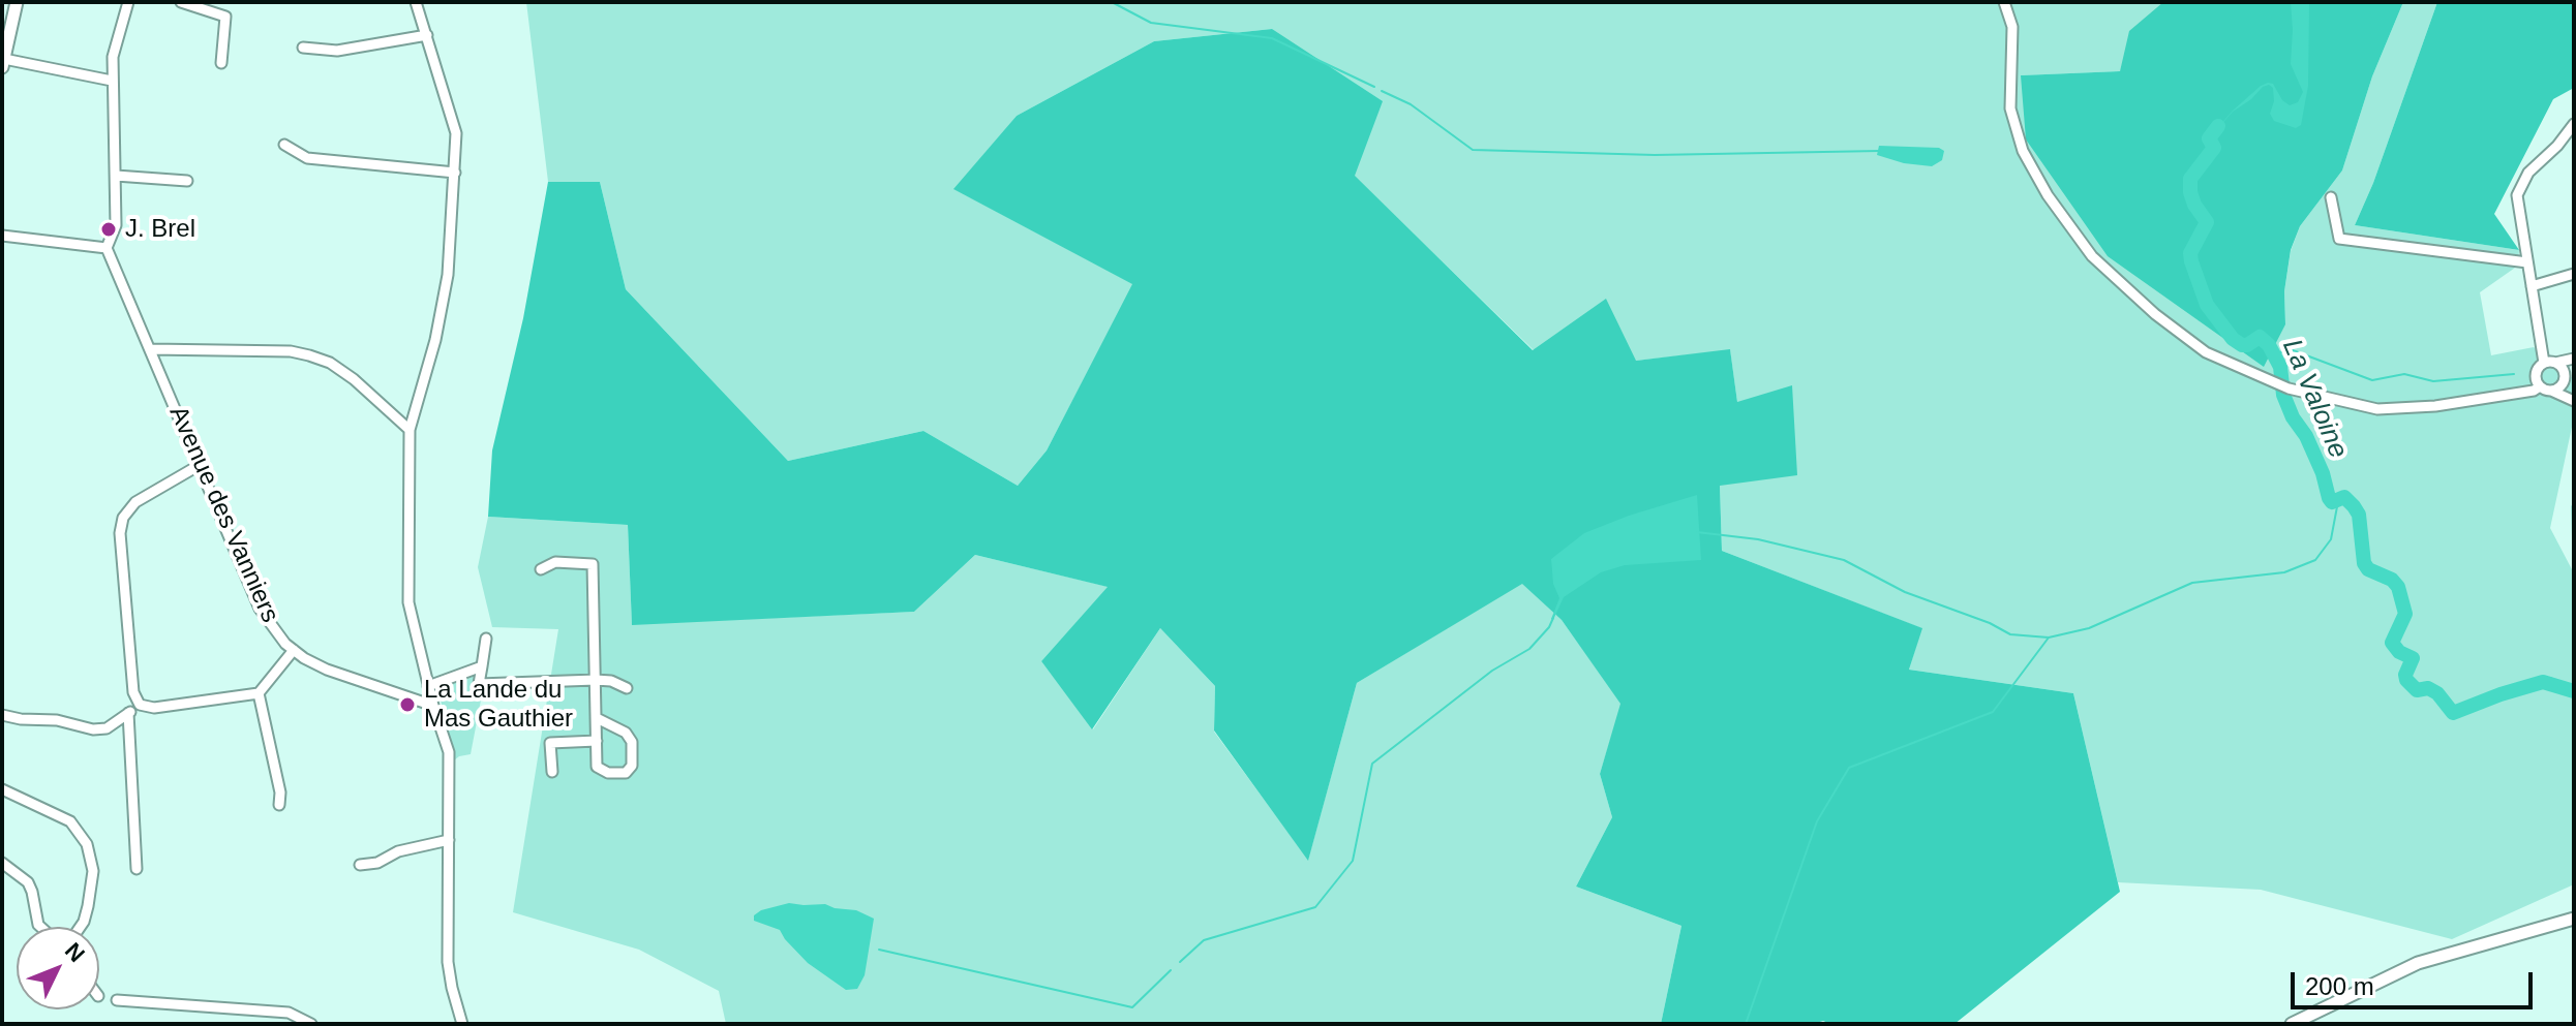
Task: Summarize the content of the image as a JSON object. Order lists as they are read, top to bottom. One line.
{"streets":{"street":["Avenue des Vanniers"]},"water":["La Valoine"],"places":["J. Brel","La Lande du Mas Gauthier"],"scale_bar":"200 m","north":"top right"}
